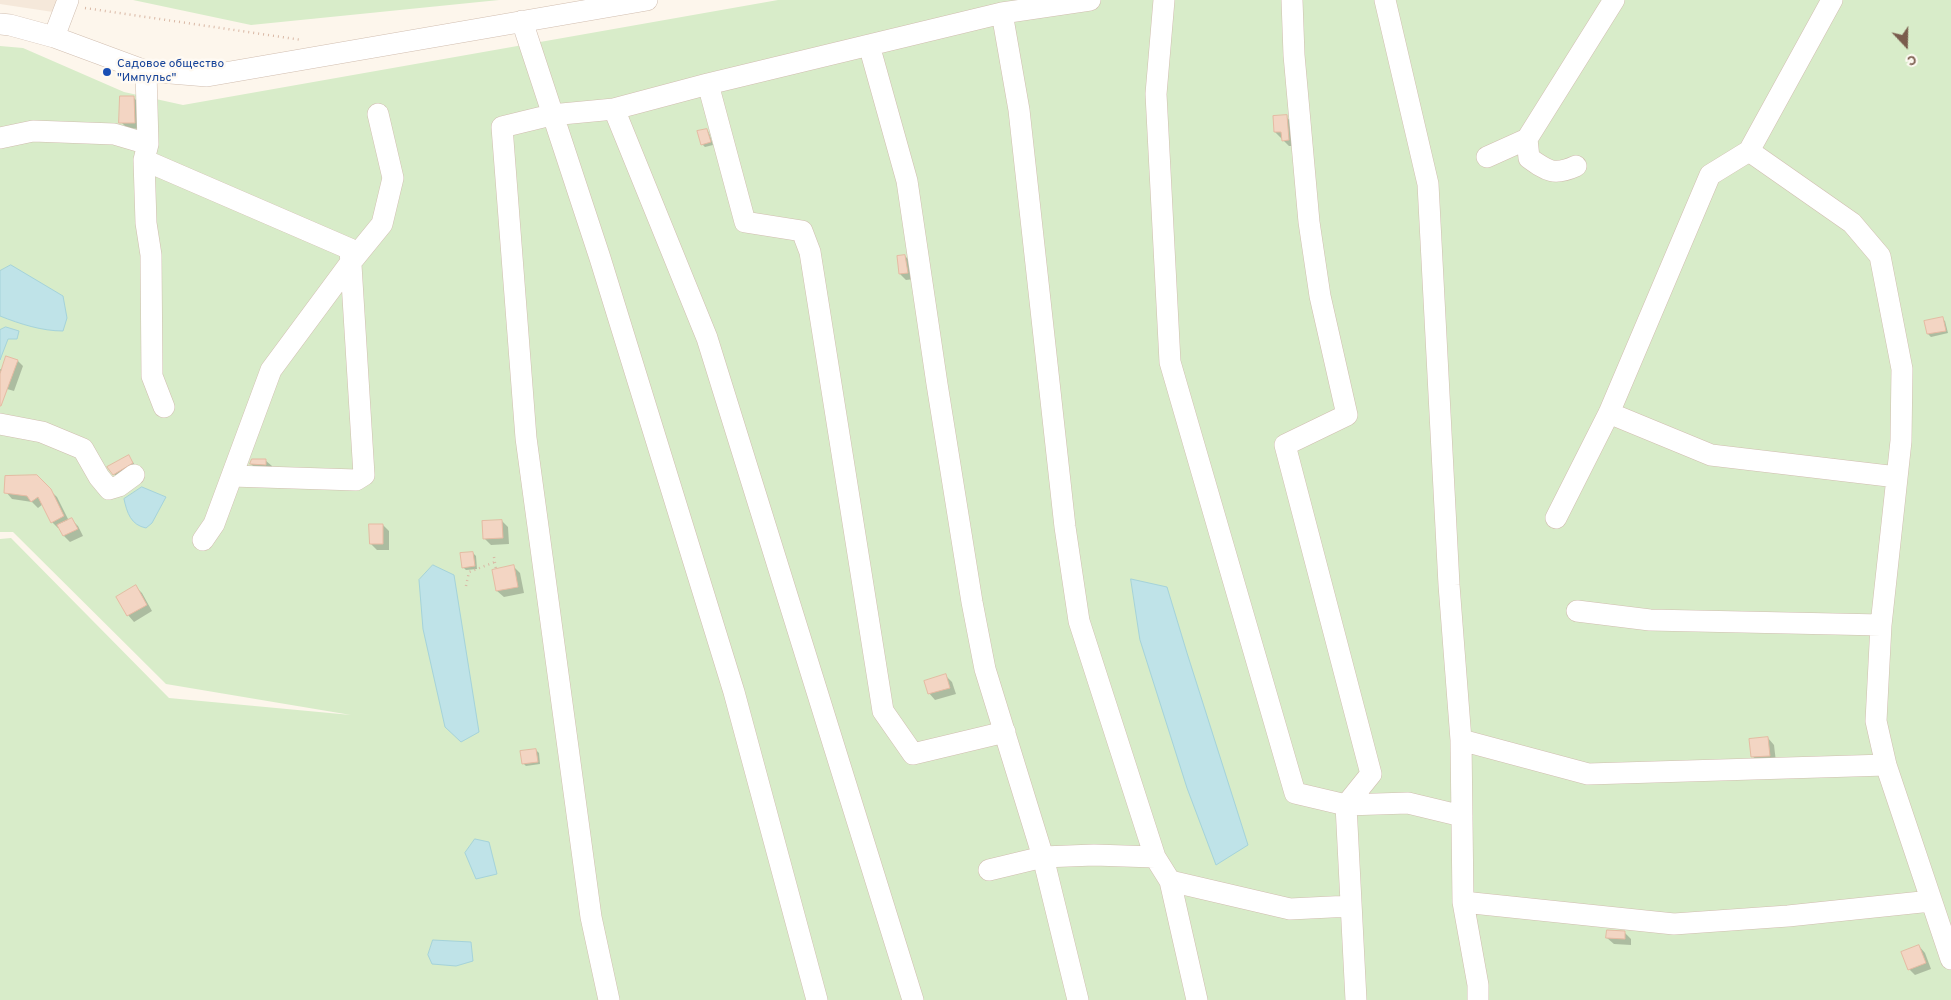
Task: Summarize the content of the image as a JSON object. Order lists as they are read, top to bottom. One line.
{"places":["Садовое общество \"Импульс\""],"north":"bottom"}
